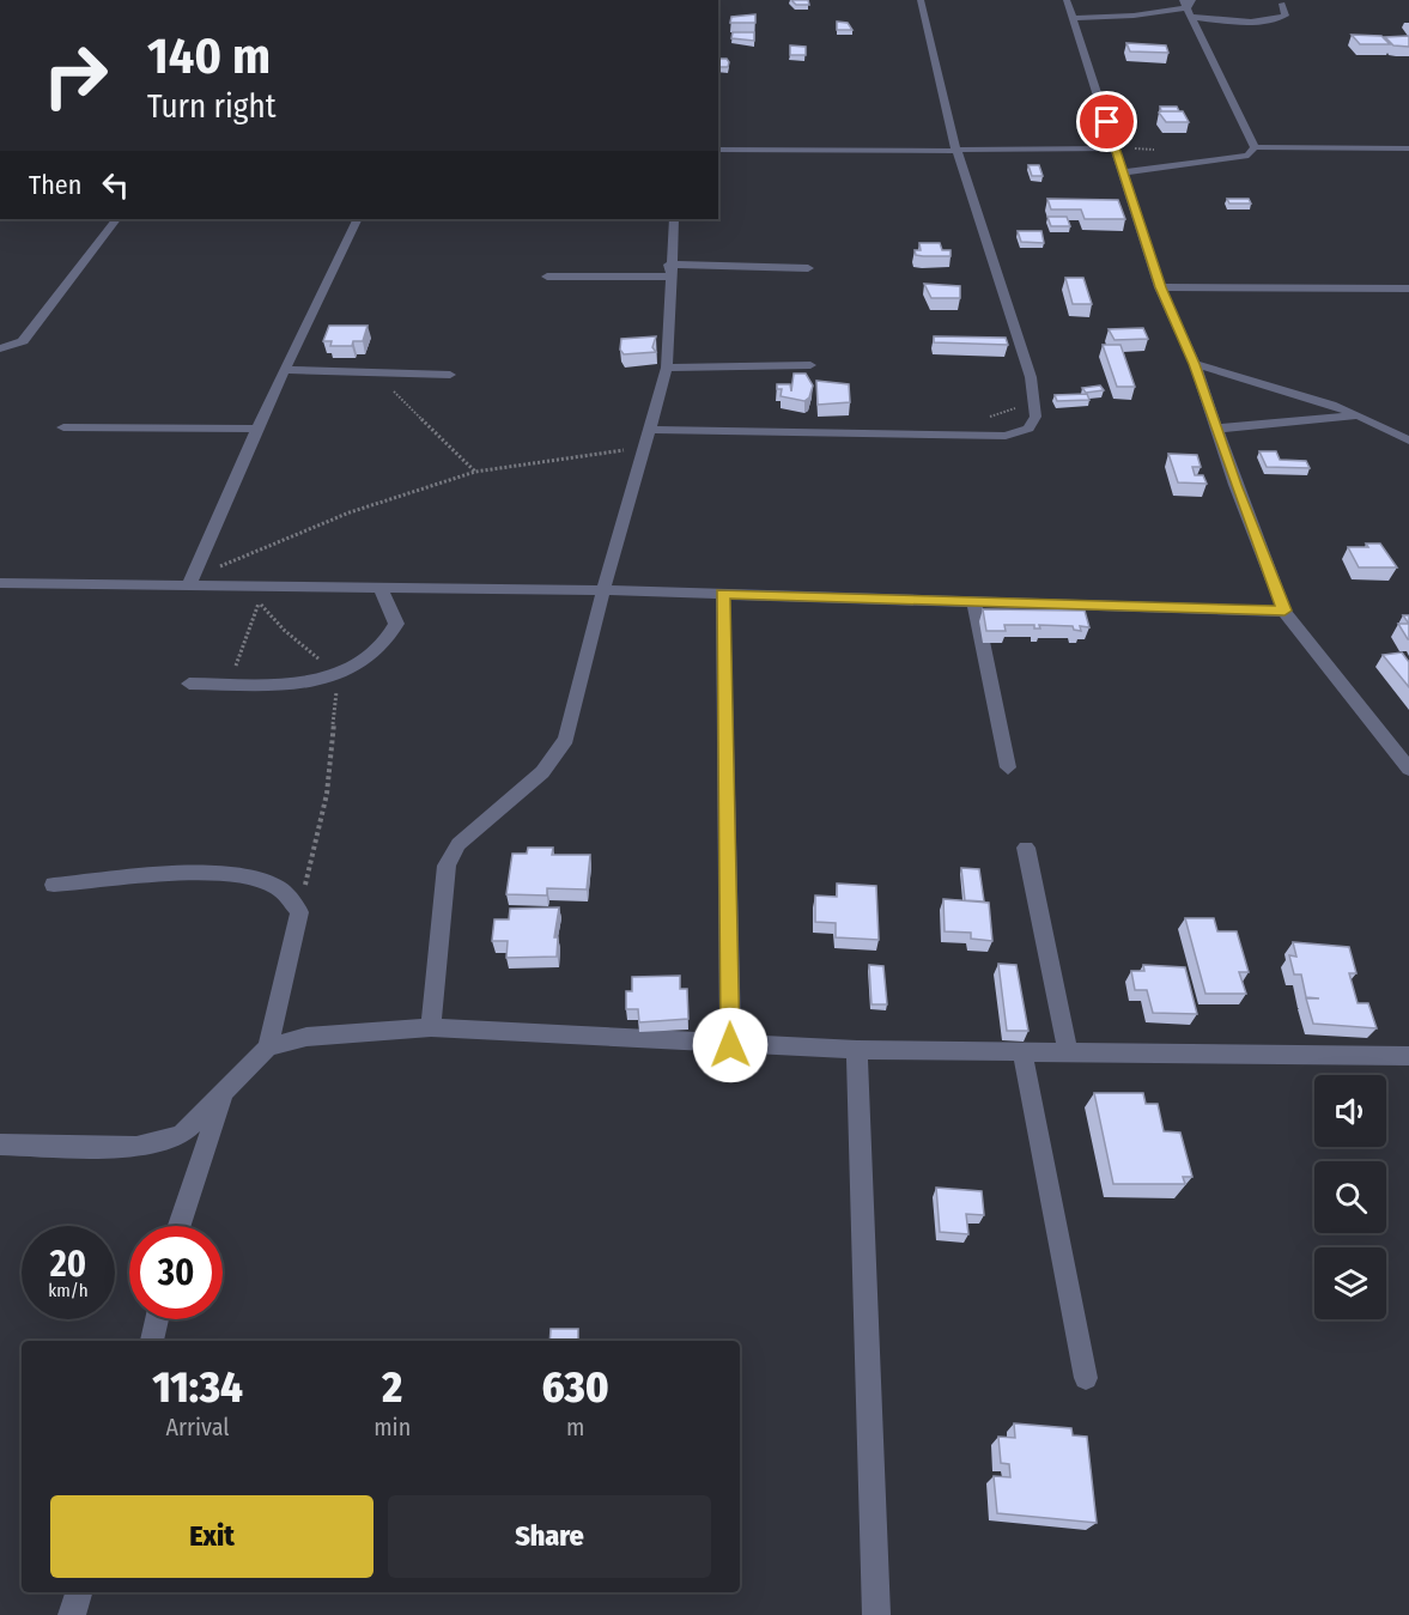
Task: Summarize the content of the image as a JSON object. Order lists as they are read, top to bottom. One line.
{"page":{"turn":["140 m","Turn right"],"then":"Then","speed":"20 km/h","limit":"30","eta":["11:34","Arrival","2","min","630","m"],"buttons":["Exit","Share"]}}
